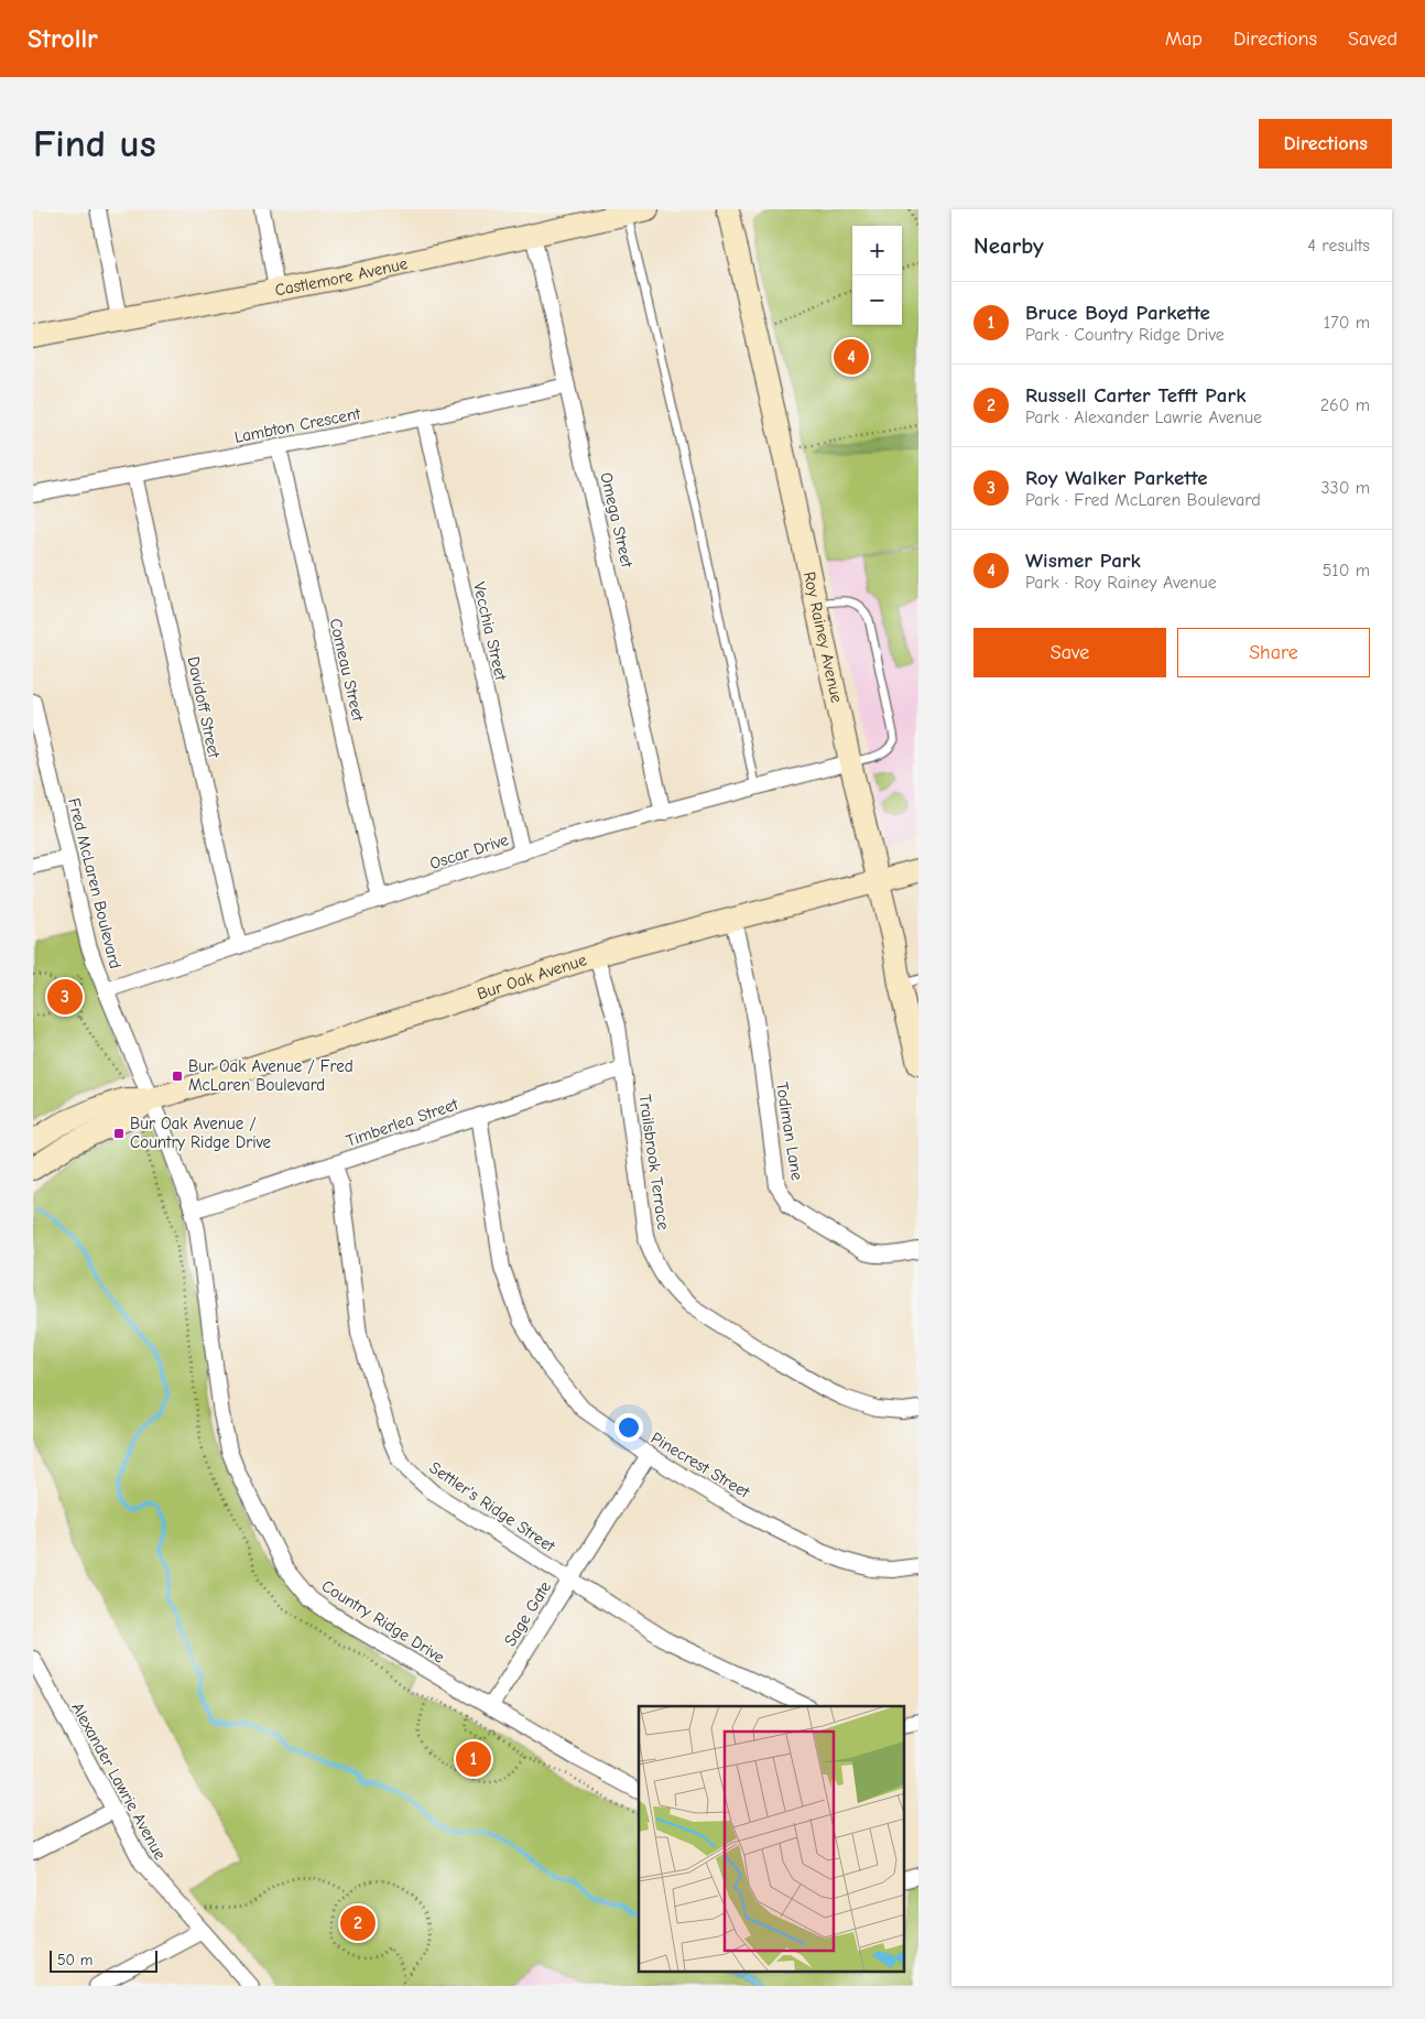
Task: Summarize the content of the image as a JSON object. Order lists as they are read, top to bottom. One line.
{"streets":{"street":["Castlemore Avenue","Lambton Crescent","Omega Street","Vecchia Street","Roy Rainey Avenue","Comeau Street","Davidoff Street","Oscar Drive","Fred McLaren Boulevard","Bur Oak Avenue","Timberlea Street","Todiman Lane","Trailsbrook Terrace","Pinecrest Street","Settler's Ridge Street","Sage Gate","Country Ridge Drive","Alexander Lawrie Avenue"]},"crossings":[["Castlemore Avenue","Omega Street"],["Lambton Crescent","Omega Street"],["Lambton Crescent","Vecchia Street"],["Lambton Crescent","Comeau Street"],["Lambton Crescent","Davidoff Street"],["Omega Street","Oscar Drive"],["Vecchia Street","Oscar Drive"],["Roy Rainey Avenue","Oscar Drive"],["Roy Rainey Avenue","Bur Oak Avenue"],["Comeau Street","Oscar Drive"],["Davidoff Street","Oscar Drive"],["Oscar Drive","Fred McLaren Boulevard"],["Fred McLaren Boulevard","Bur Oak Avenue"],["Fred McLaren Boulevard","Country Ridge Drive"],["Bur Oak Avenue","Todiman Lane"],["Bur Oak Avenue","Trailsbrook Terrace"],["Bur Oak Avenue","Country Ridge Drive"],["Timberlea Street","Trailsbrook Terrace"],["Timberlea Street","Pinecrest Street"],["Timberlea Street","Settler's Ridge Street"],["Timberlea Street","Country Ridge Drive"],["Pinecrest Street","Sage Gate"],["Settler's Ridge Street","Sage Gate"],["Sage Gate","Country Ridge Drive"]],"places":{"transit":["Bur Oak Avenue / Fred McLaren Boulevard","Bur Oak Avenue / Country Ridge Drive"]},"scale_bar":"50 m","page":{"header":"Strollr","nav":["Map","Directions","Saved"],"buttons":["Directions",["Save","Share"]],"title":"Find us","heading":["Nearby","4 results"],"map_buttons":["+","−"],"list":[{"mark":"1","name":"Bruce Boyd Parkette","note":"Park · Country Ridge Drive","value":"170 m"},{"mark":"2","name":"Russell Carter Tefft Park","note":"Park · Alexander Lawrie Avenue","value":"260 m"},{"mark":"3","name":"Roy Walker Parkette","note":"Park · Fred McLaren Boulevard","value":"330 m"},{"mark":"4","name":"Wismer Park","note":"Park · Roy Rainey Avenue","value":"510 m"}],"pins":["4","3","1","2"],"scale":"50 m"}}
